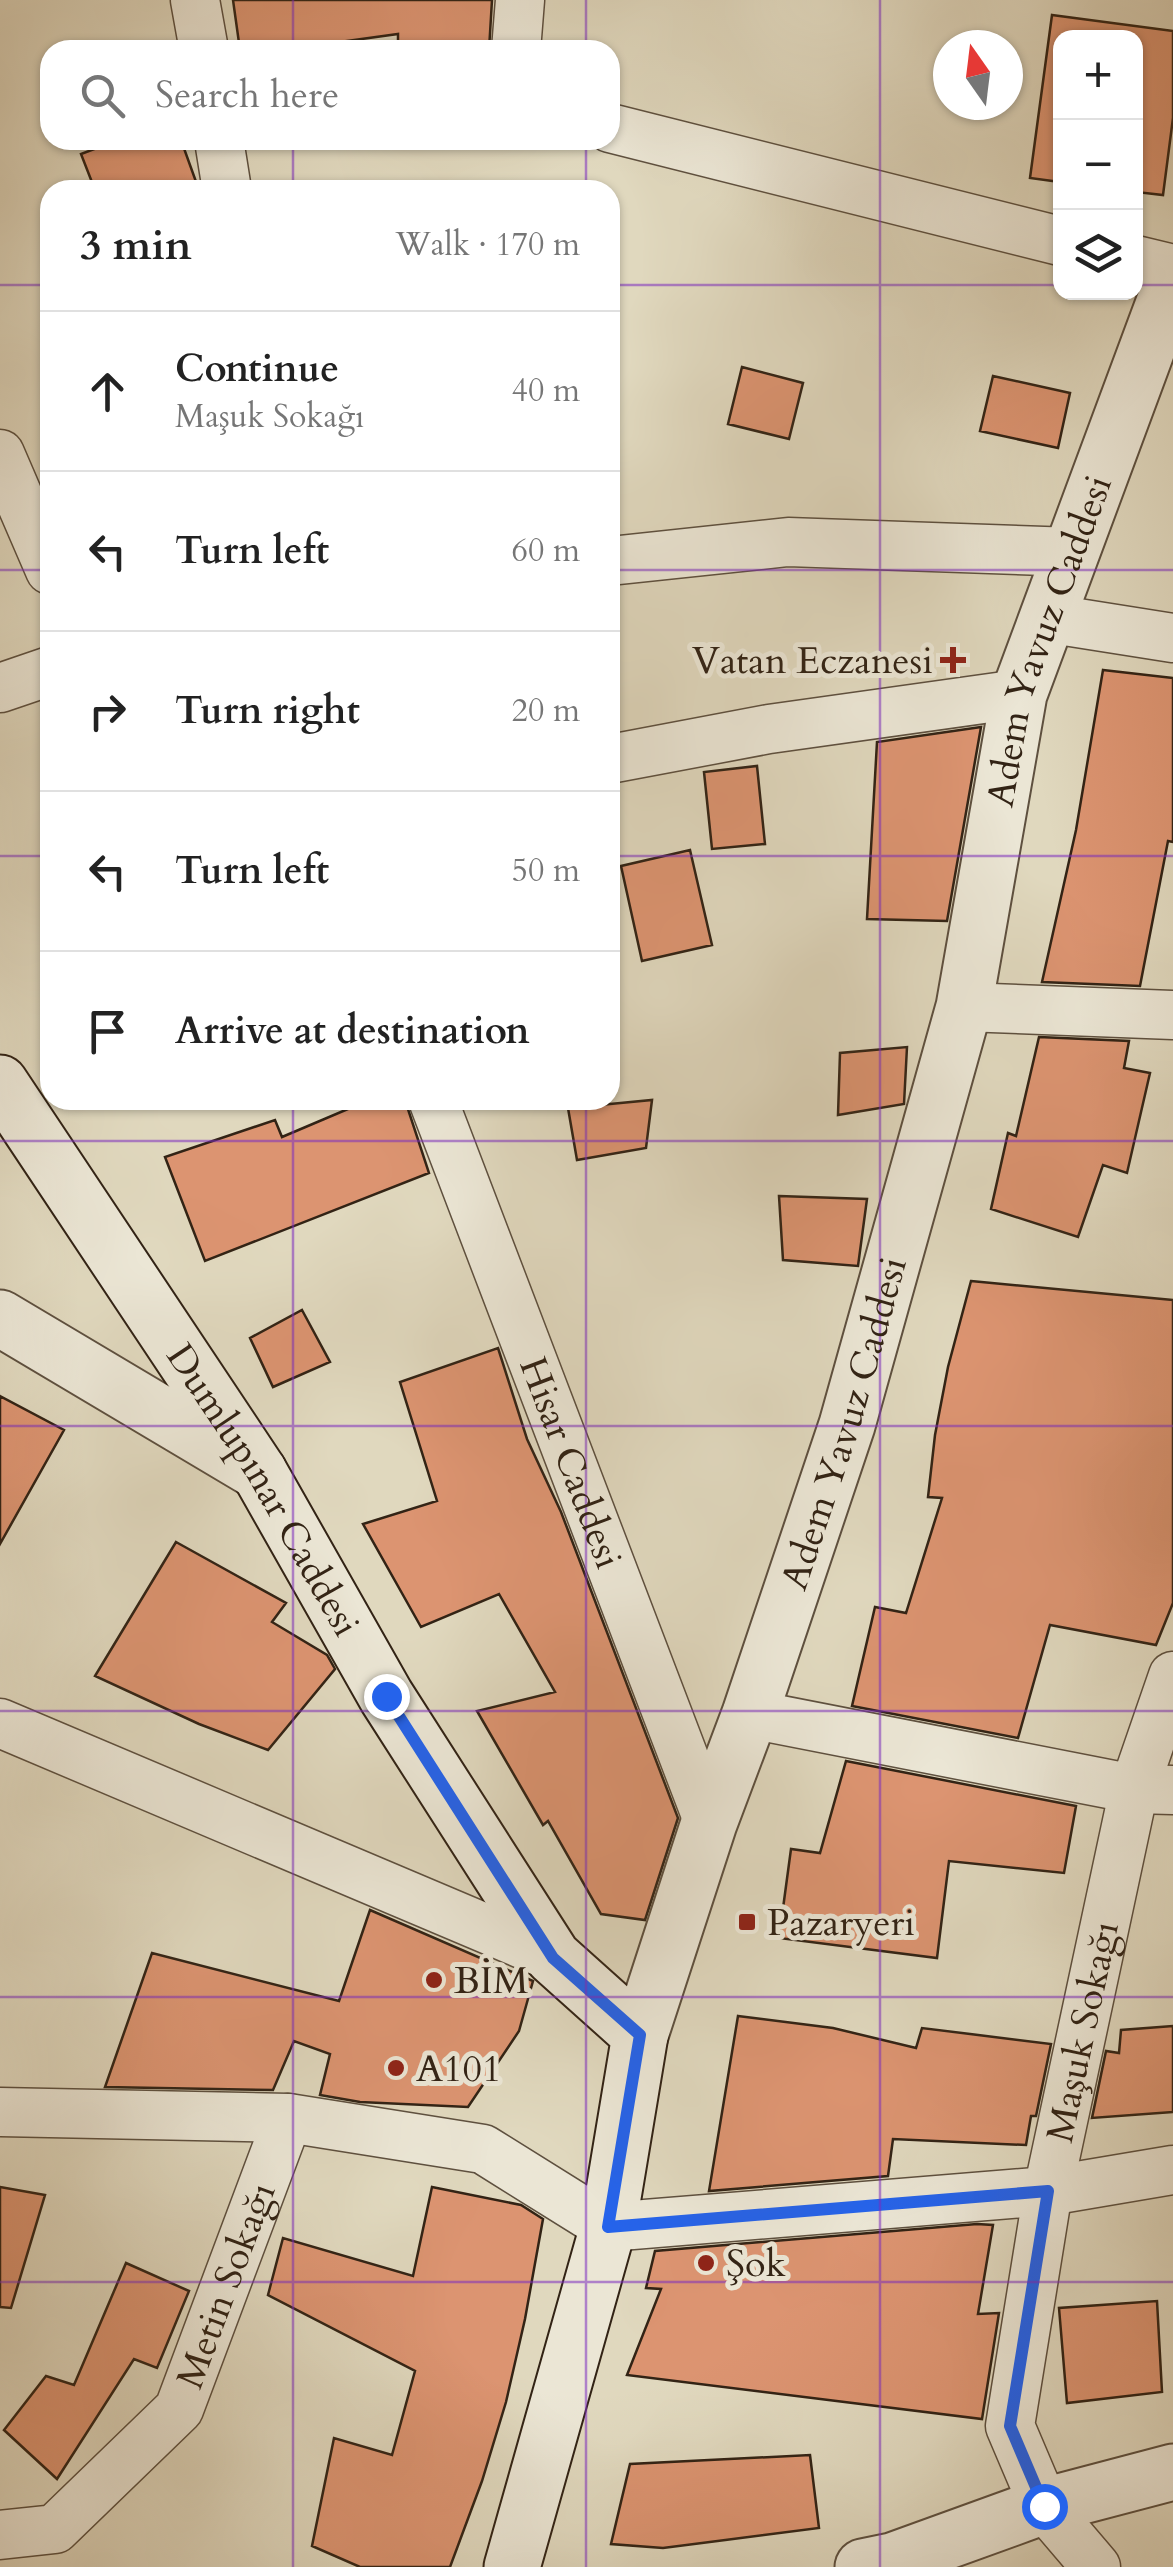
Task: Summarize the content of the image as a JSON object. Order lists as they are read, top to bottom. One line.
{"streets":{"street":["Adem Yavuz Caddesi","Hisar Caddesi","Dumlupınar Caddesi","Maşuk Sokağı","Metin Sokağı"]},"crossings":[["Adem Yavuz Caddesi","Hisar Caddesi"],["Adem Yavuz Caddesi","Dumlupınar Caddesi"]],"places":{"health":["Vatan Eczanesi"],"transit":["Pazaryeri"],"other":["BİM","A101","Şok"]},"north":"top","page":{"map_buttons":["+","−"],"search":"Search here","heading":["3 min","Walk · 170 m"],"list":[["Continue","Maşuk Sokağı","40 m"],["Turn left","60 m"],["Turn right","20 m"],["Turn left","50 m"],"Arrive at destination"]}}
